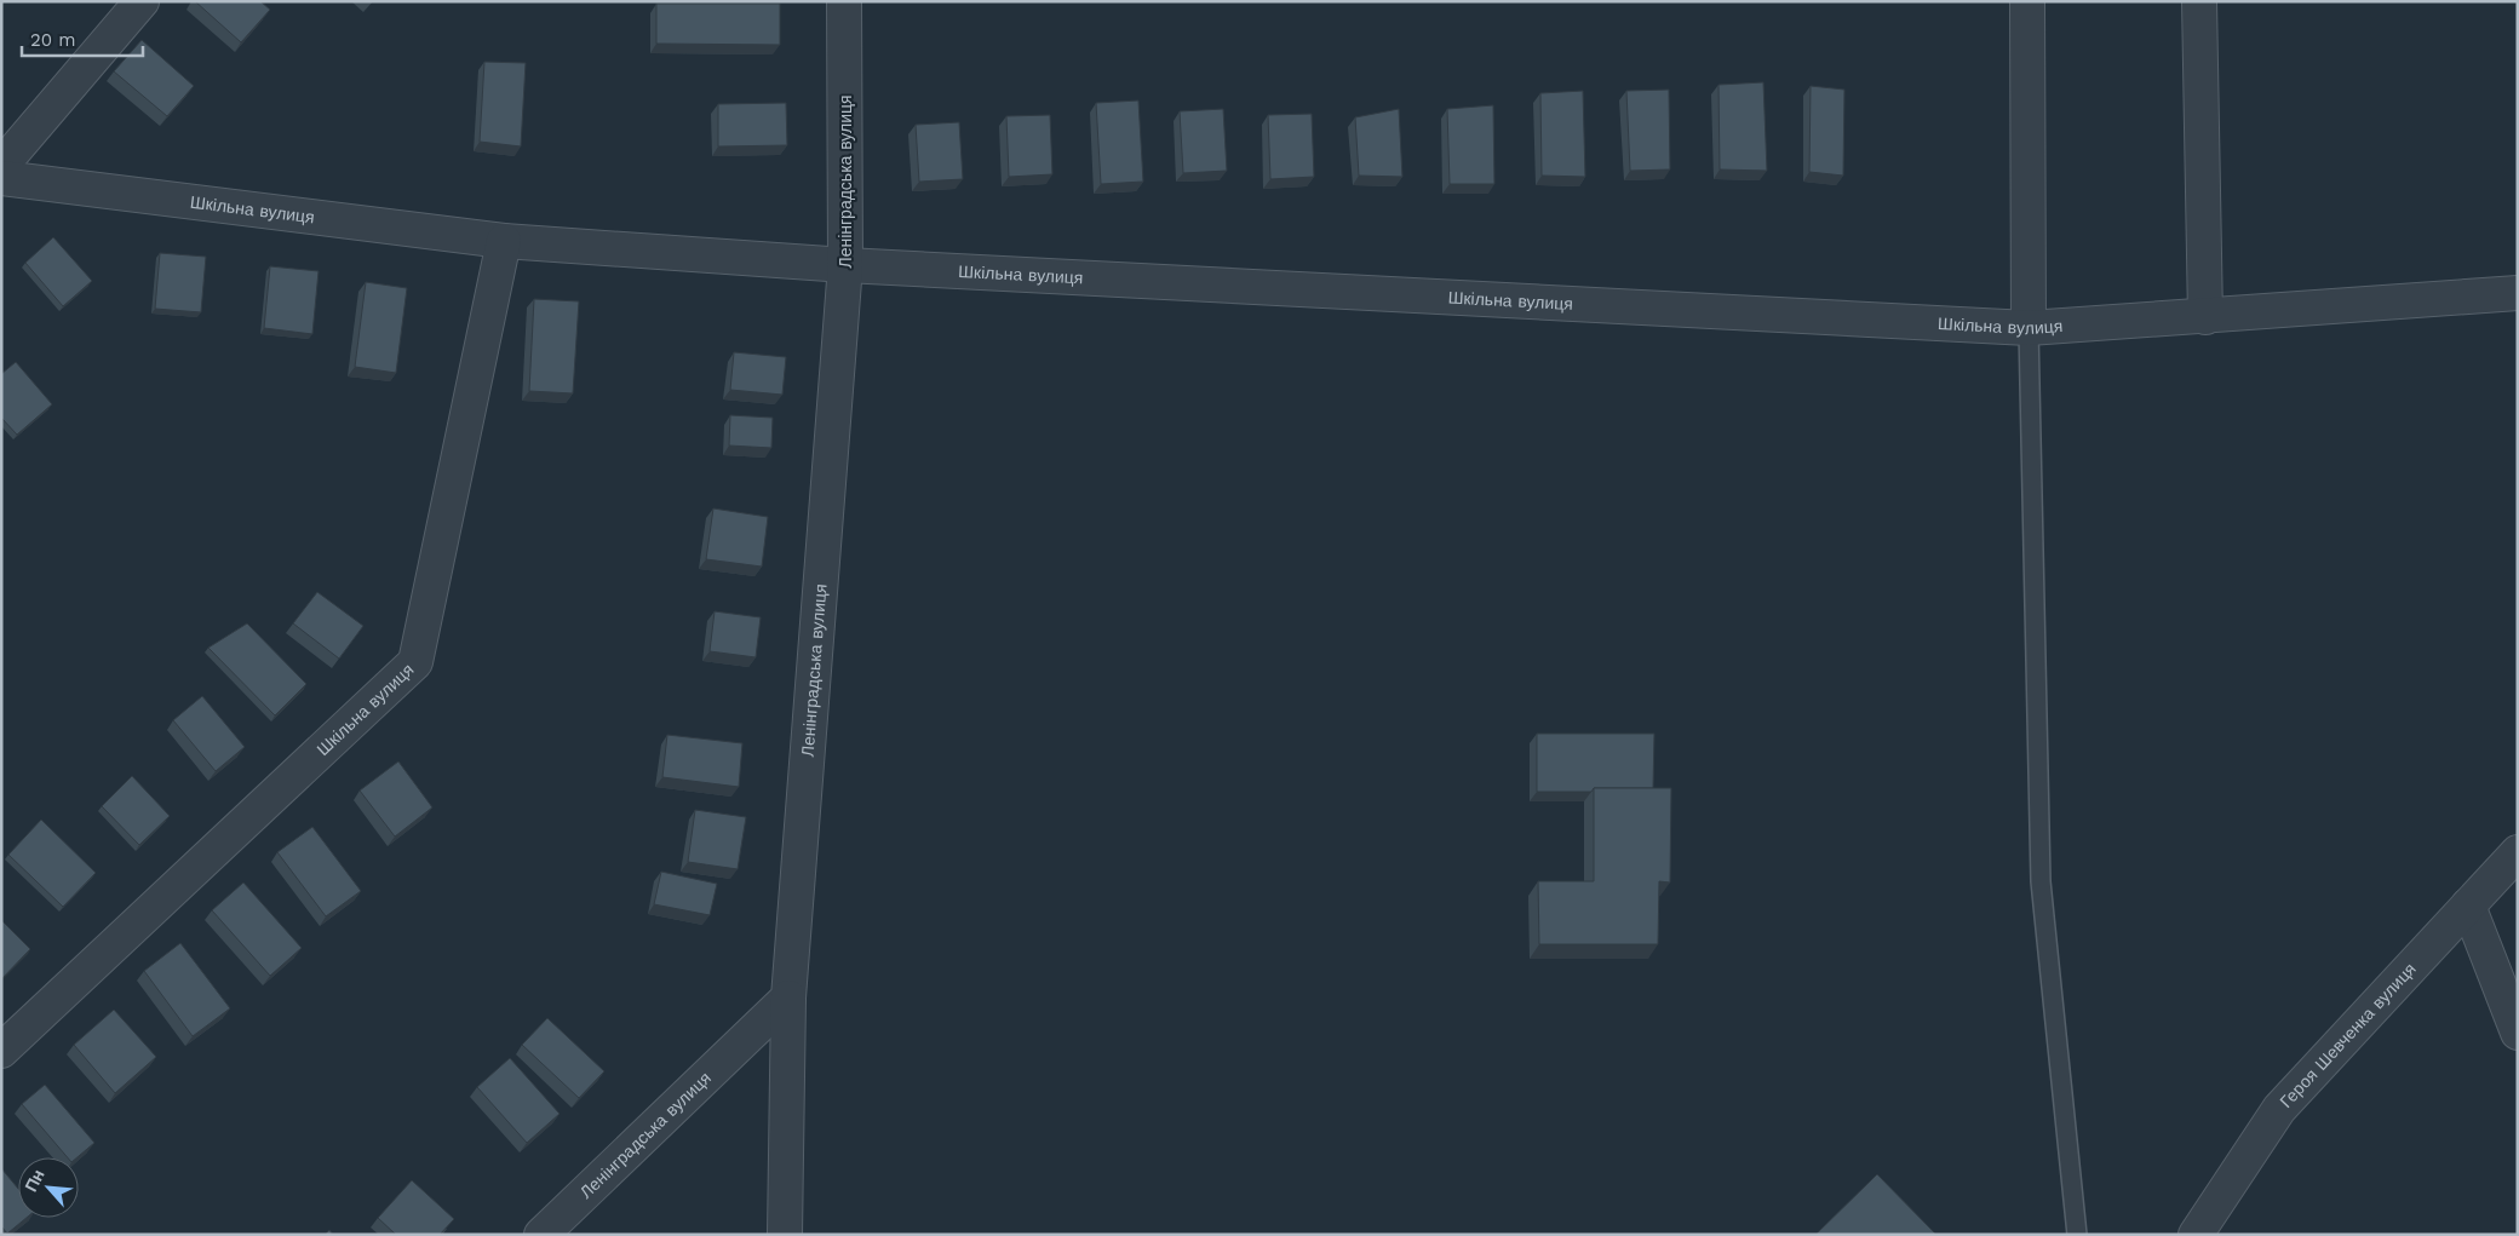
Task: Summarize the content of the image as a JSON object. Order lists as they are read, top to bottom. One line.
{"streets":{"street":["Ленінградська вулиця","Шкільна вулиця","Героя Шевченка вулиця"]},"crossings":[["Ленінградська вулиця","Шкільна вулиця"]],"scale_bar":"20 m","north":"top left"}
